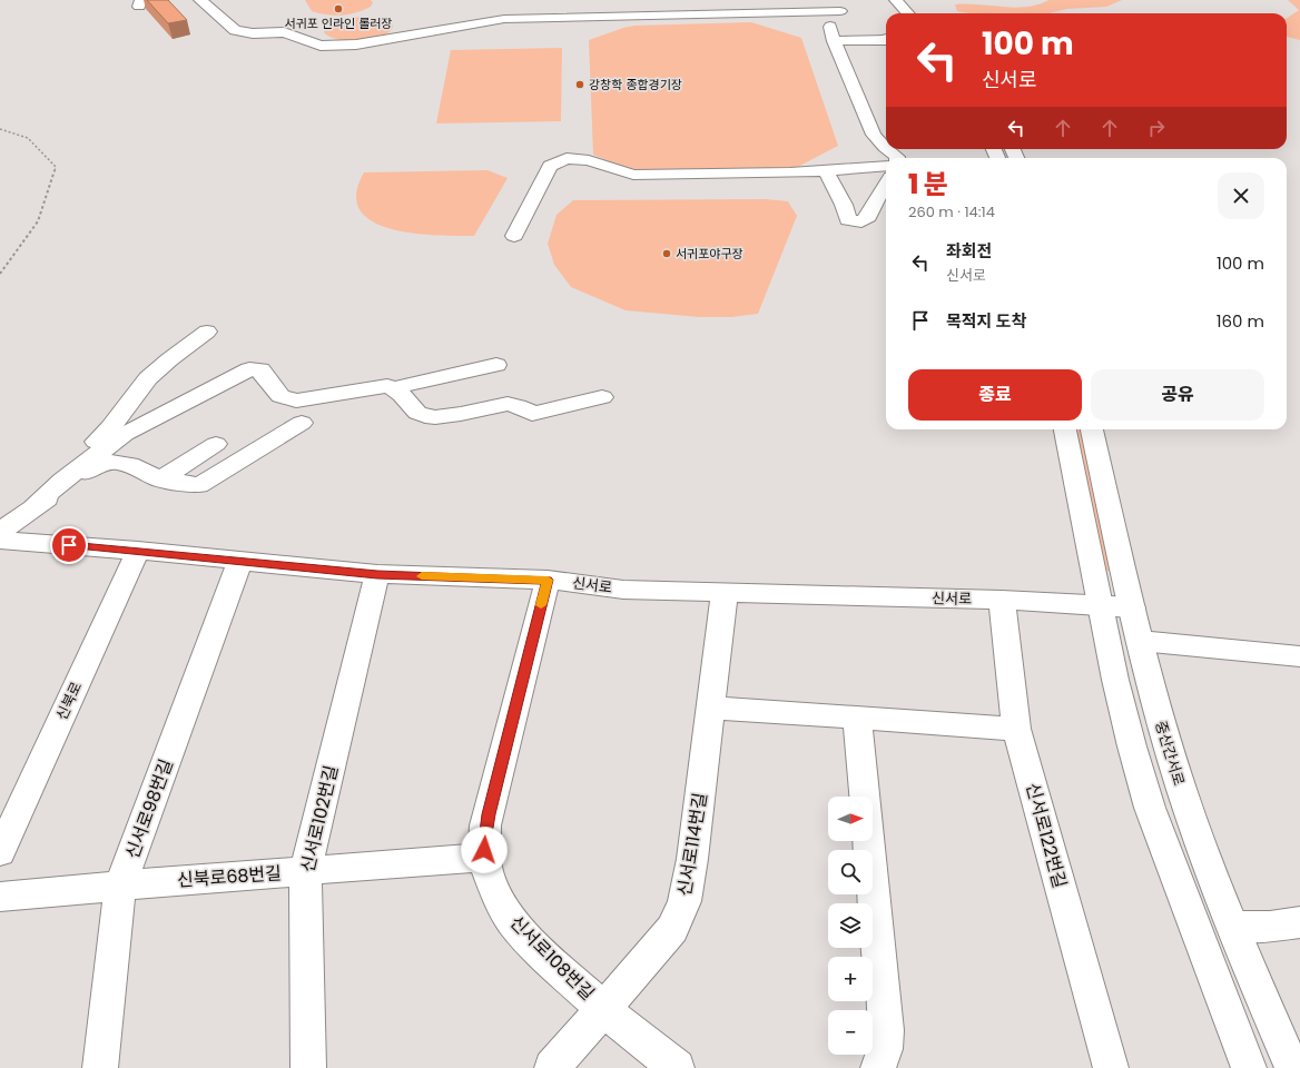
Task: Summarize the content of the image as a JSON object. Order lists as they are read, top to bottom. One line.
{"streets":{"street":["신서로","신북로","중산간서로","신서로98번길","신서로102번길","신서로122번길","신서로114번길","신북로68번길","신서로108번길"]},"crossings":[["신서로","신북로"],["신서로","중산간서로"],["신서로","신서로98번길"],["신서로","신서로102번길"],["신서로","신서로122번길"],["신서로","신서로114번길"],["신서로","신서로108번길"],["신서로98번길","신북로68번길"],["신서로102번길","신북로68번길"],["신서로114번길","신서로108번길"],["신북로68번길","신서로108번길"]],"places":["서귀포 인라인 롤러장","강창학 종합경기장","서귀포야구장"],"north":"right","page":{"turn":["100 m","신서로"],"heading":["1 분","260 m · 14:14"],"list":[{"name":"좌회전","note":"신서로","value":"100 m"},{"name":"목적지 도착","value":"160 m"}],"buttons":["종료","공유"],"map_buttons":["+","−"]}}
